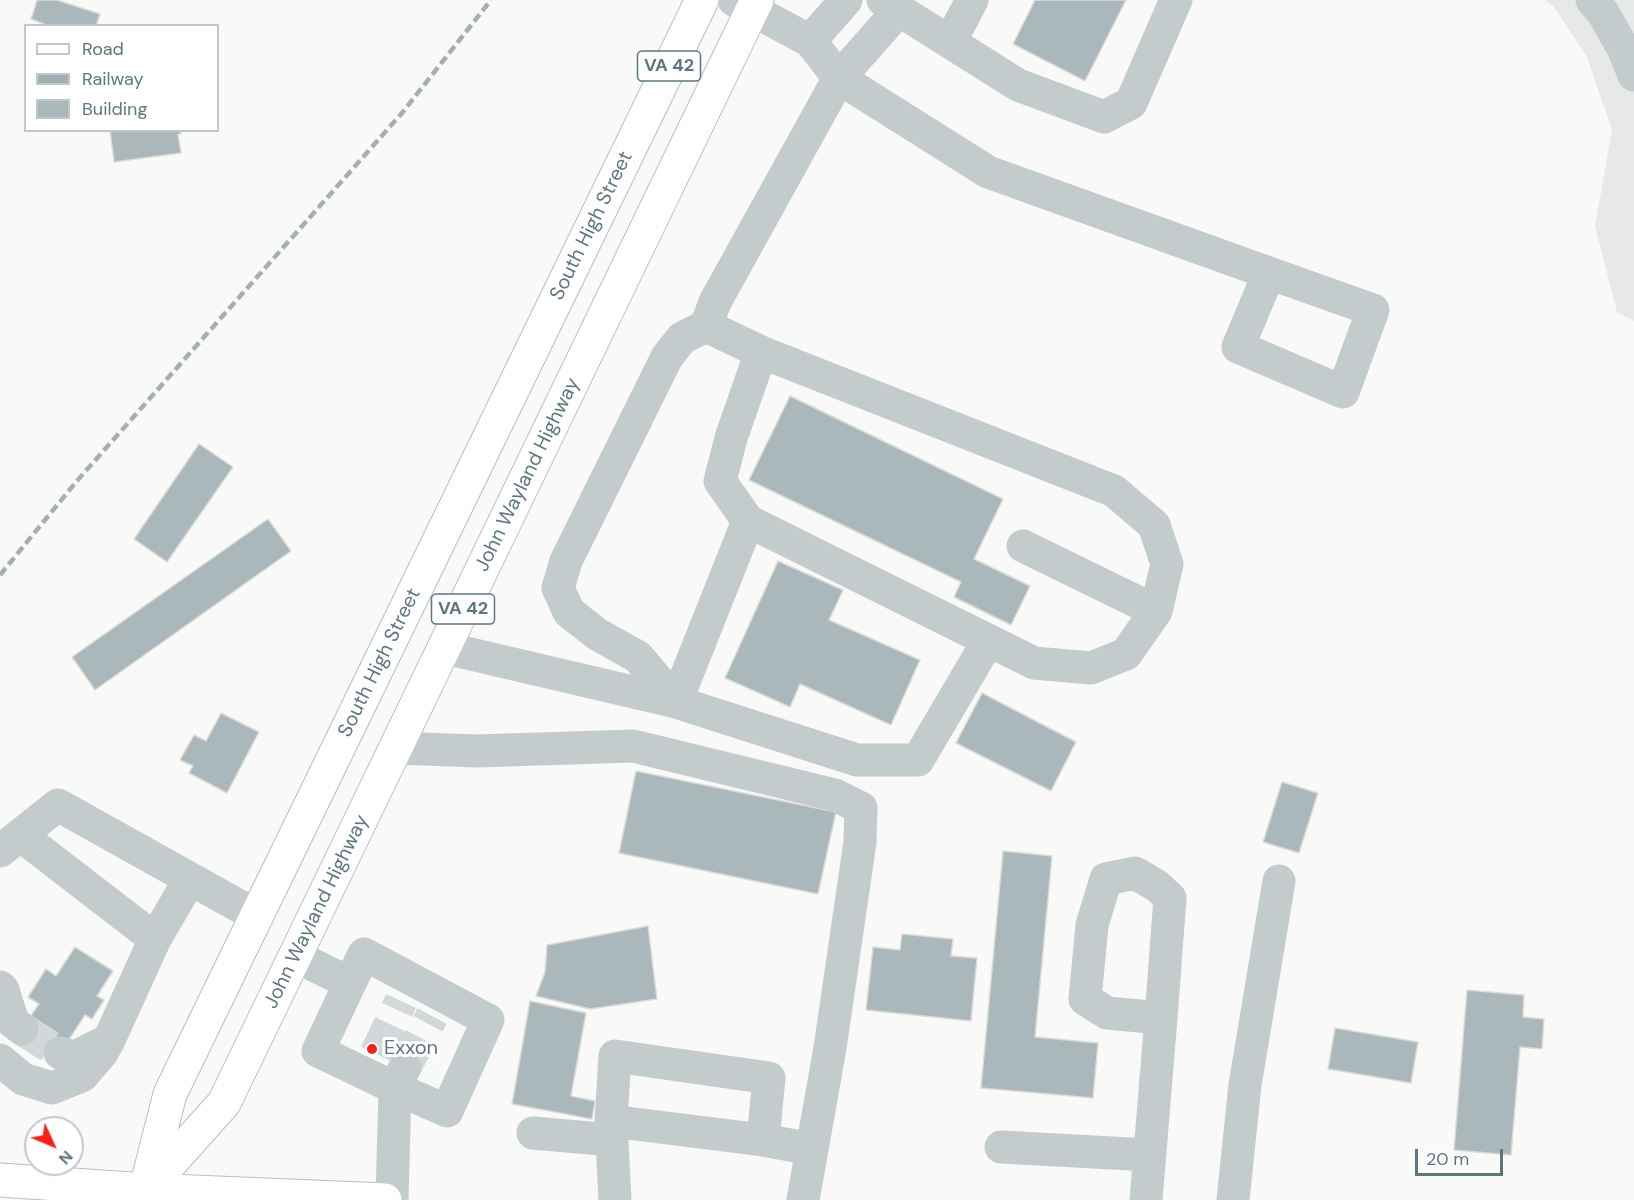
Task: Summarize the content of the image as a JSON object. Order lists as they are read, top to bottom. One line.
{"streets":{"main road":["VA 42","South High Street","John Wayland Highway"]},"crossings":[["South High Street","John Wayland Highway"]],"places":["Exxon"],"legend":["Road","Railway","Building"],"scale_bar":"20 m","north":"bottom right"}
